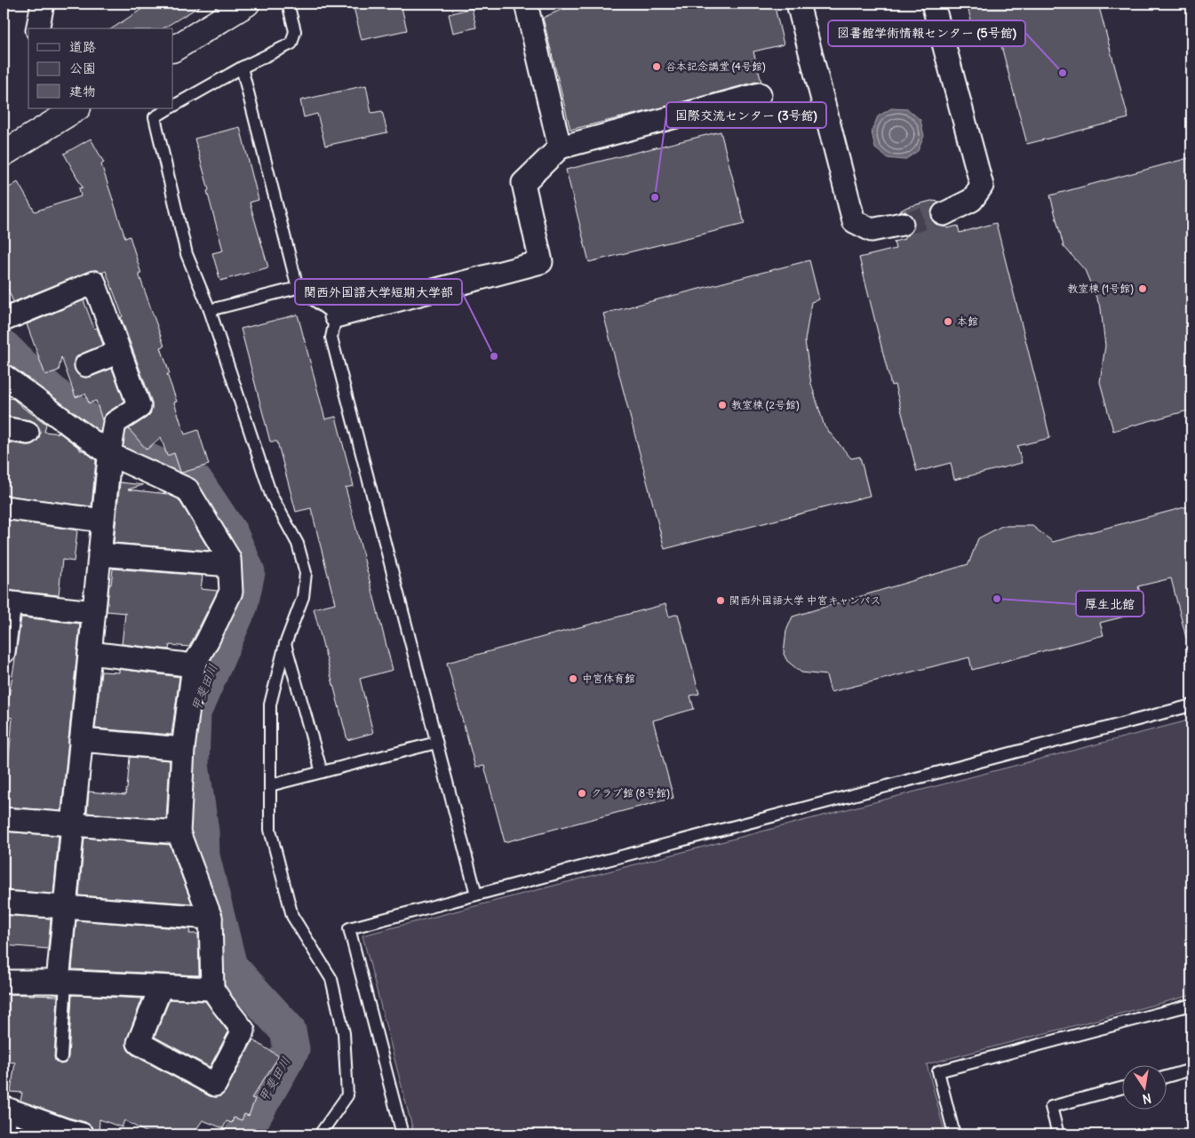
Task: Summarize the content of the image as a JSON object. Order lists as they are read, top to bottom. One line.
{"water":["甲斐田川"],"places":["谷本記念講堂 (4号館)","図書館学術情報センター (5号館)","国際交流センター (3号館)","教室棟 (1号館)","本館","関西外国語大学短期大学部","教室棟 (2号館)","厚生北館","関西外国語大学 中宮キャンパス","中宮体育館","クラブ館 (8号館)"],"legend":["道路","公園","建物"],"north":"bottom"}
